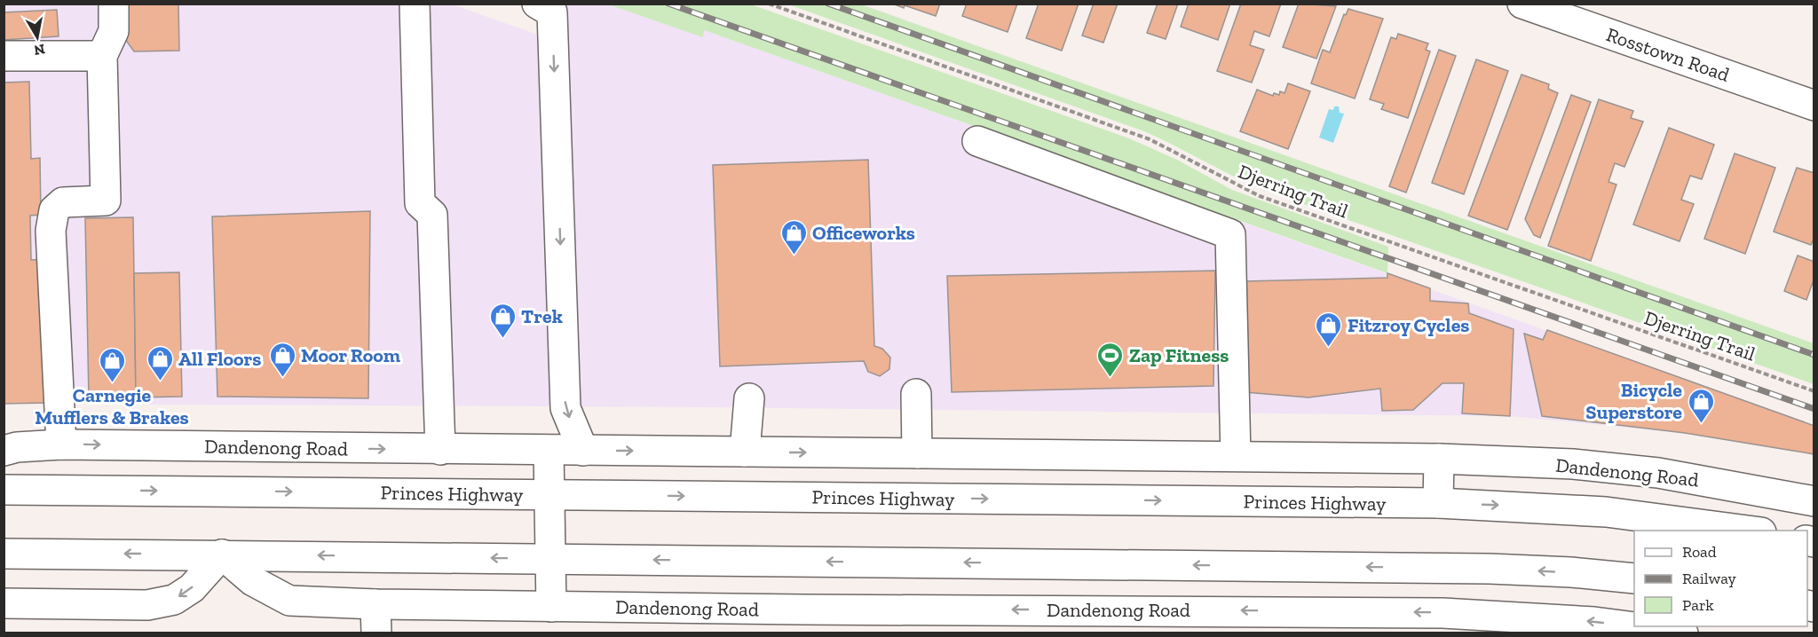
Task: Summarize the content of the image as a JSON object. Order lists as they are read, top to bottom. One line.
{"streets":{"main road":["Rosstown Road","Dandenong Road","Princes Highway"],"path":["Djerring Trail"]},"places":{"shop":["Officeworks","Trek","Fitzroy Cycles","Moor Room","All Floors","Carnegie Mufflers & Brakes","Bicycle Superstore"],"sports":["Zap Fitness"]},"legend":["Road","Railway","Park"],"north":"bottom"}
